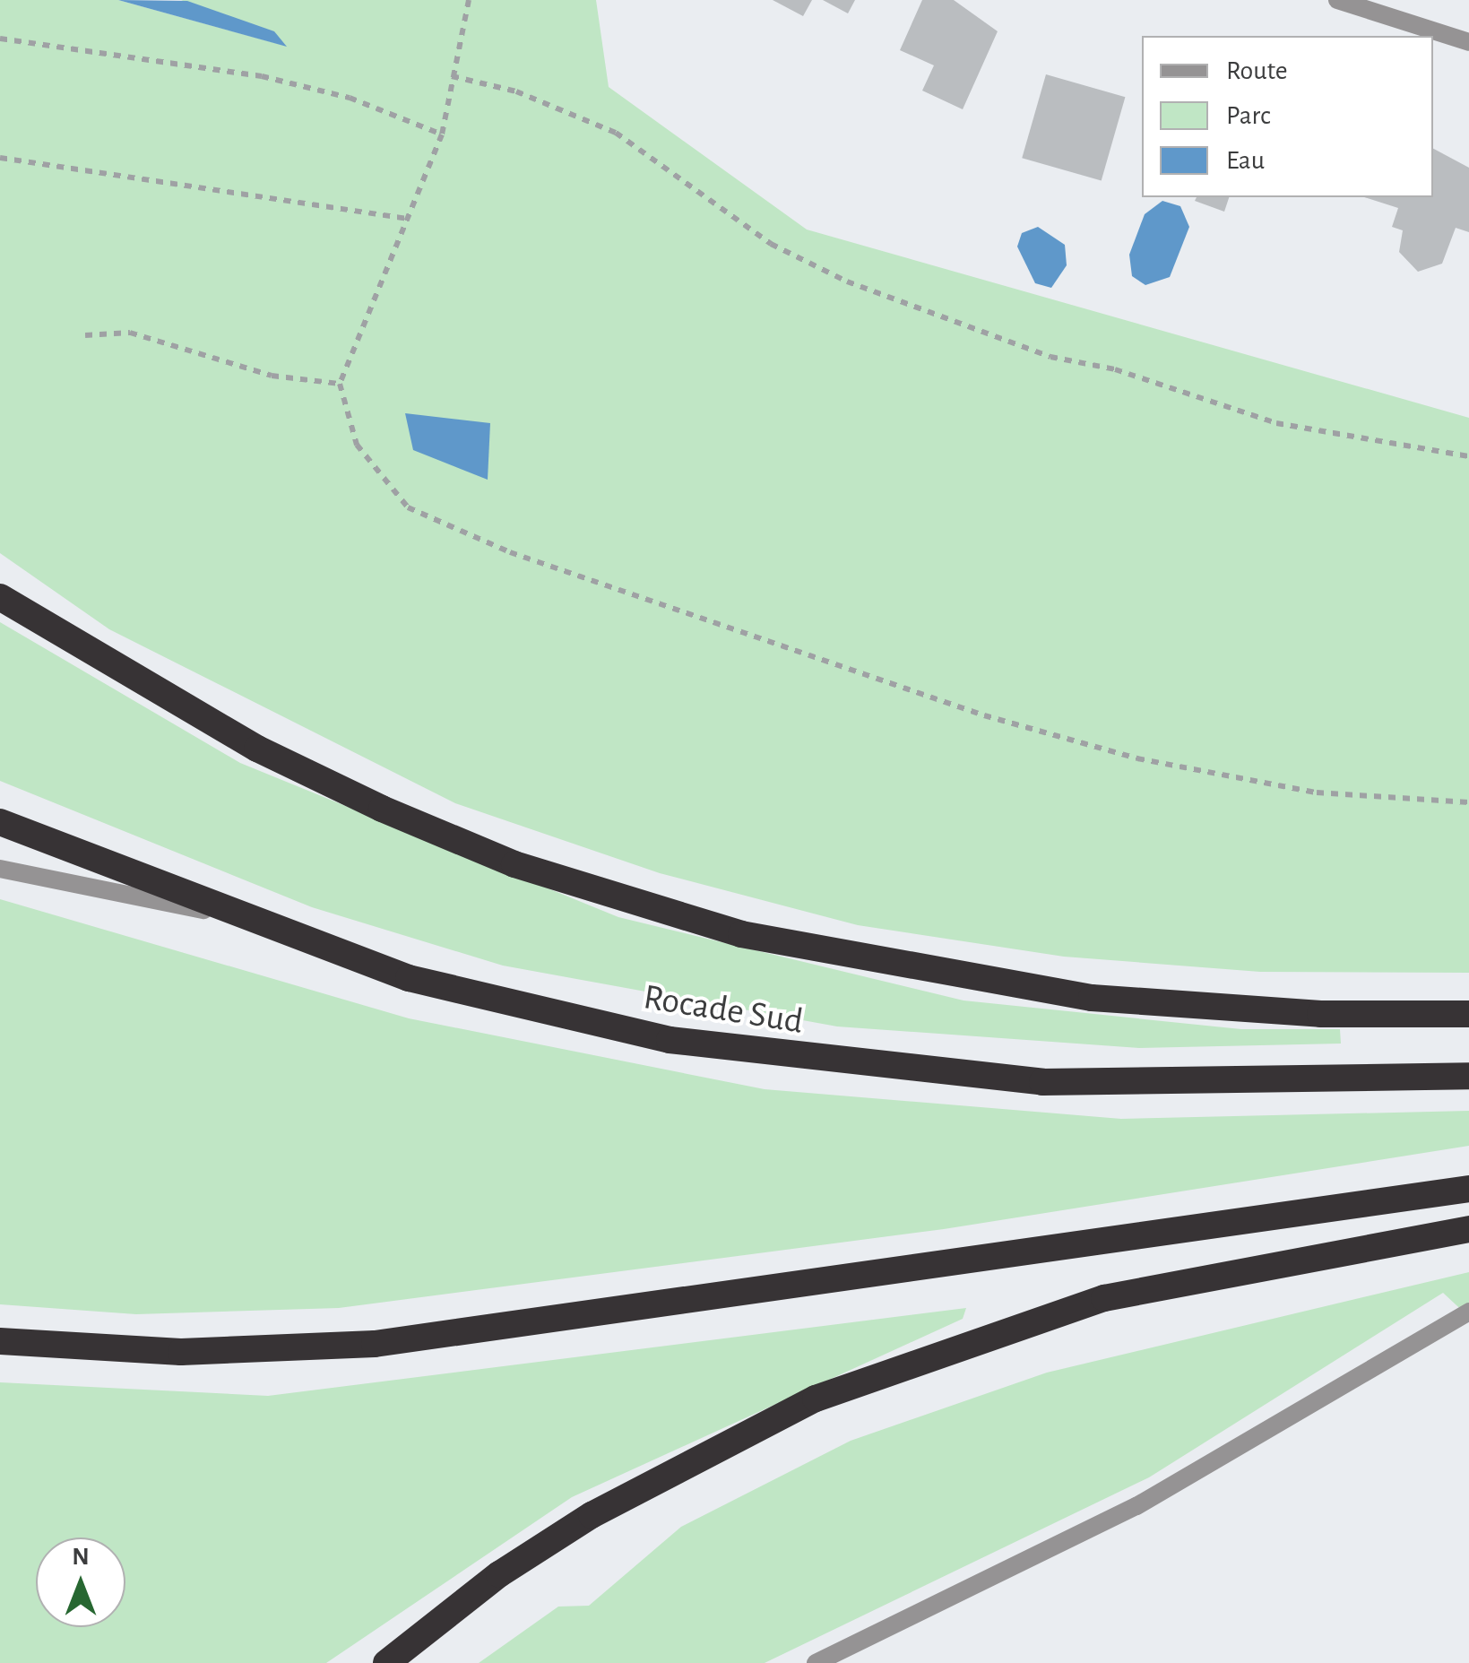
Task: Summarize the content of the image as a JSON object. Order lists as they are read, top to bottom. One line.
{"streets":{"highway":["Rocade Sud"]},"legend":["Route","Parc","Eau"],"north":"top"}
